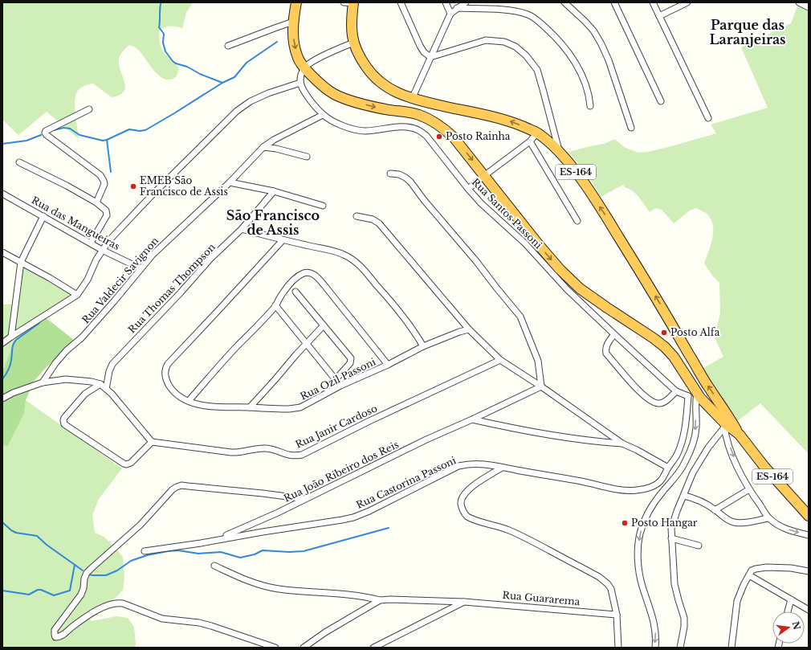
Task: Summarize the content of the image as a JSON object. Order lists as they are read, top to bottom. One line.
{"streets":{"highway":["ES-164"],"street":["Rua Santos Passoni","Rua das Mangueiras","Rua Valdecir Savignon","Rua Thomas Thompson","Rua Ozil Passoni","Rua Janir Cardoso","Rua João Ribeiro dos Reis","Rua Castorina Passoni","Rua Guararema"]},"crossings":[["ES-164","Rua Santos Passoni"],["ES-164","Rua Castorina Passoni"],["Rua Santos Passoni","Rua Valdecir Savignon"],["Rua Santos Passoni","Rua Castorina Passoni"],["Rua das Mangueiras","Rua Valdecir Savignon"],["Rua João Ribeiro dos Reis","Rua Castorina Passoni"]],"districts":["Parque das Laranjeiras","São Francisco de Assis"],"places":["Posto Rainha","EMEB São Francisco de Assis","Posto Alfa","Posto Hangar"],"north":"right"}
